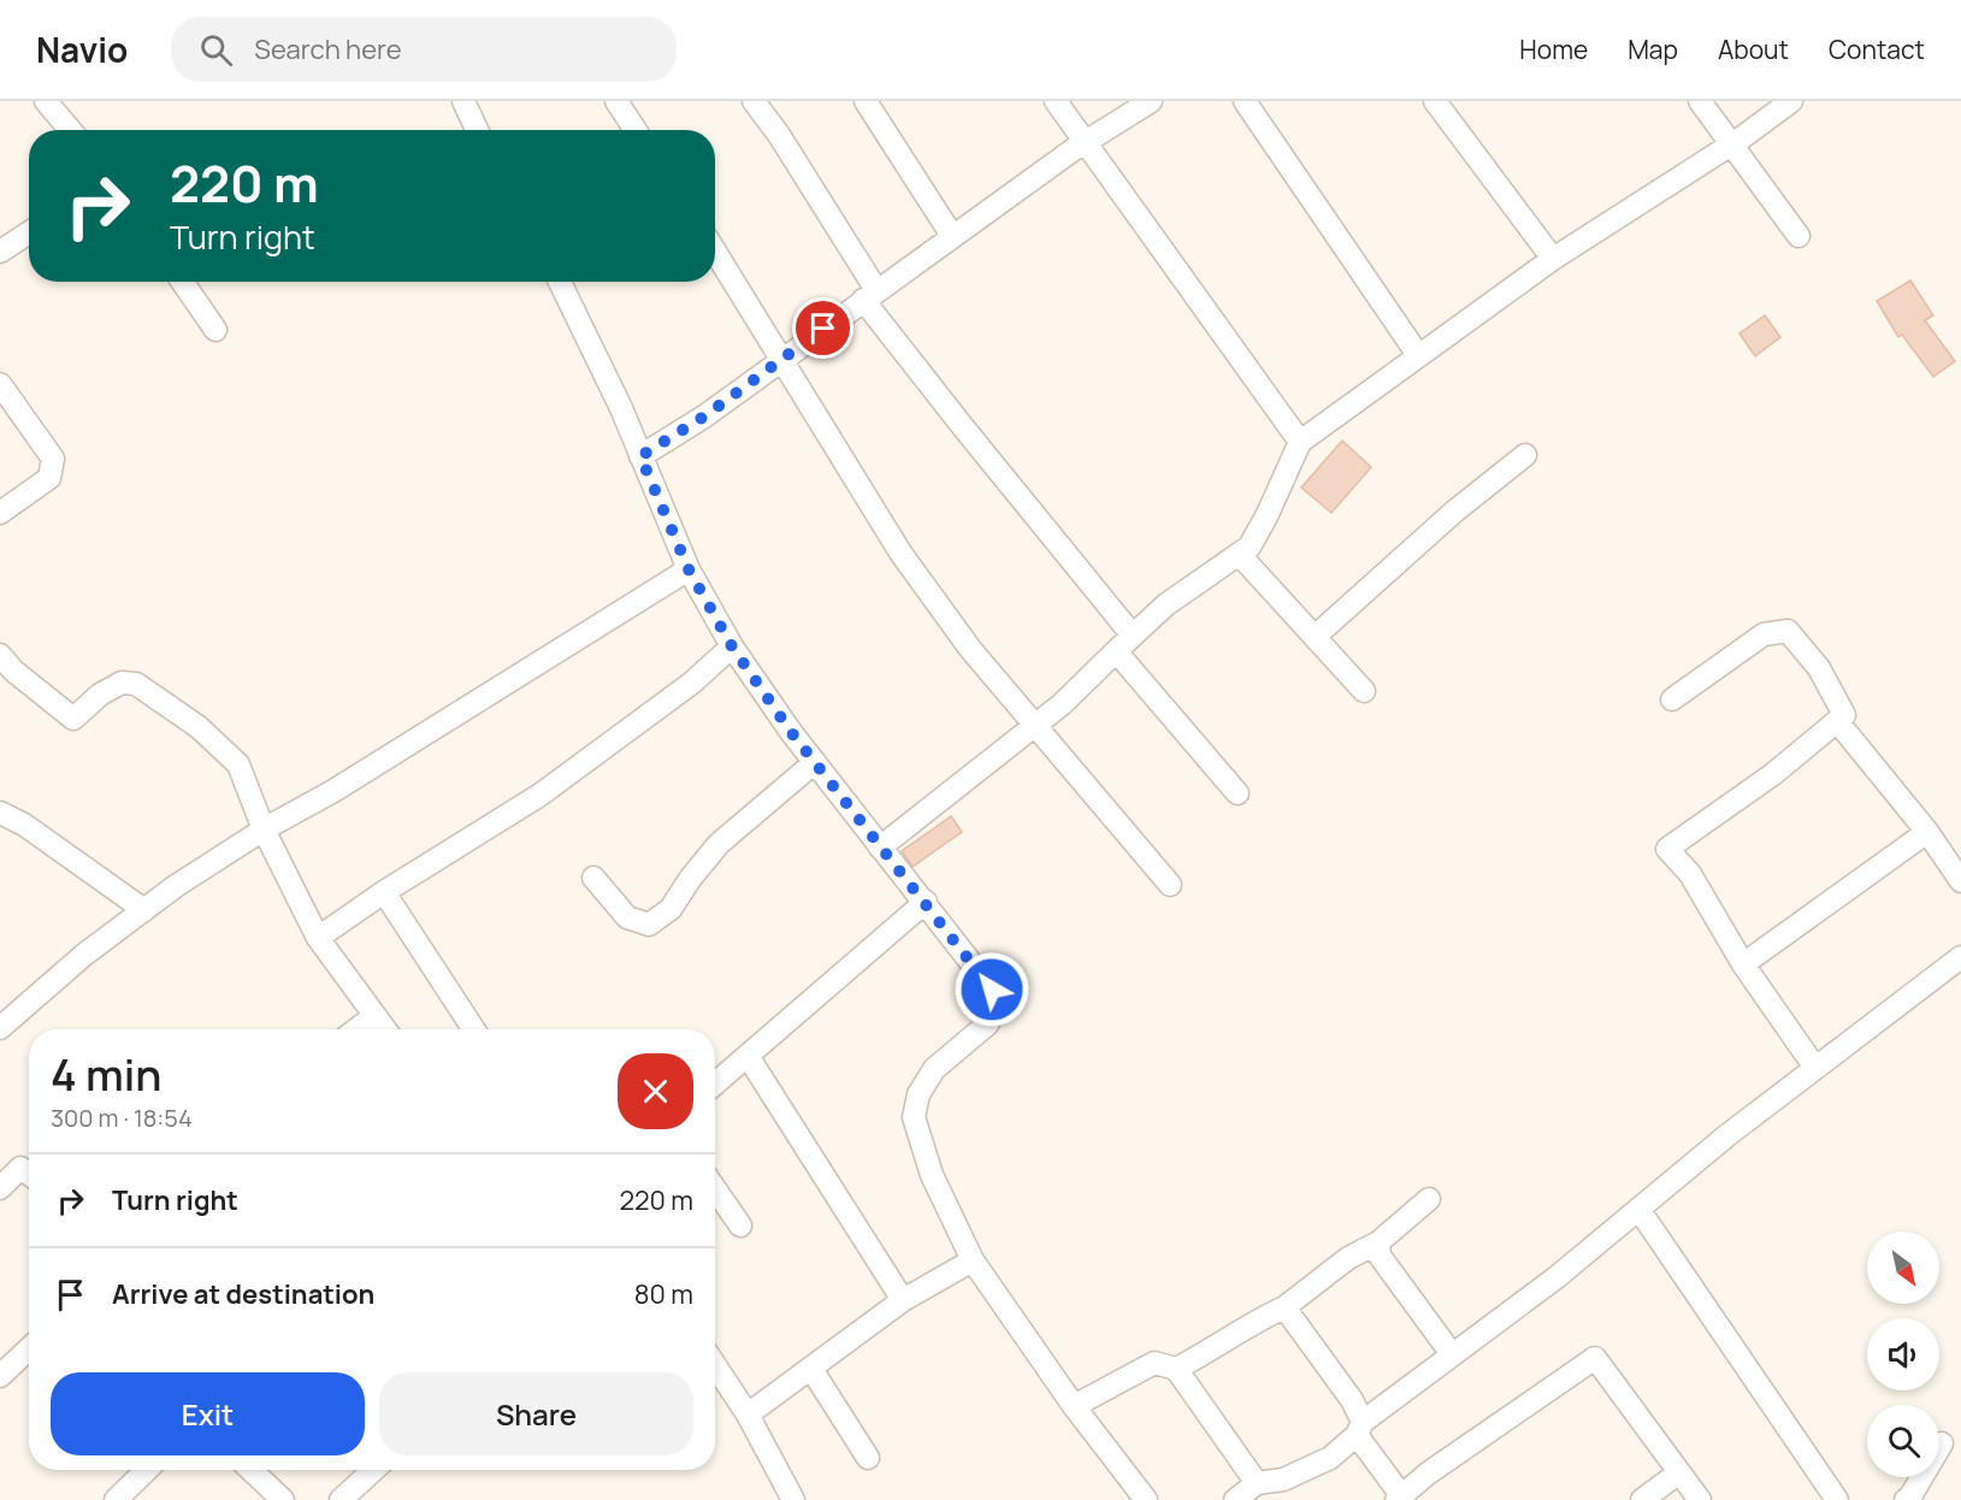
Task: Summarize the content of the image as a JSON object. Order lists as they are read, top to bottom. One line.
{"north":"bottom right","page":{"header":"Navio","search":"Search here","nav":["Home","Map","About","Contact"],"turn":["220 m","Turn right"],"heading":["4 min","300 m · 18:54"],"list":[{"name":"Turn right","value":"220 m"},{"name":"Arrive at destination","value":"80 m"}],"buttons":["Exit","Share"]}}
